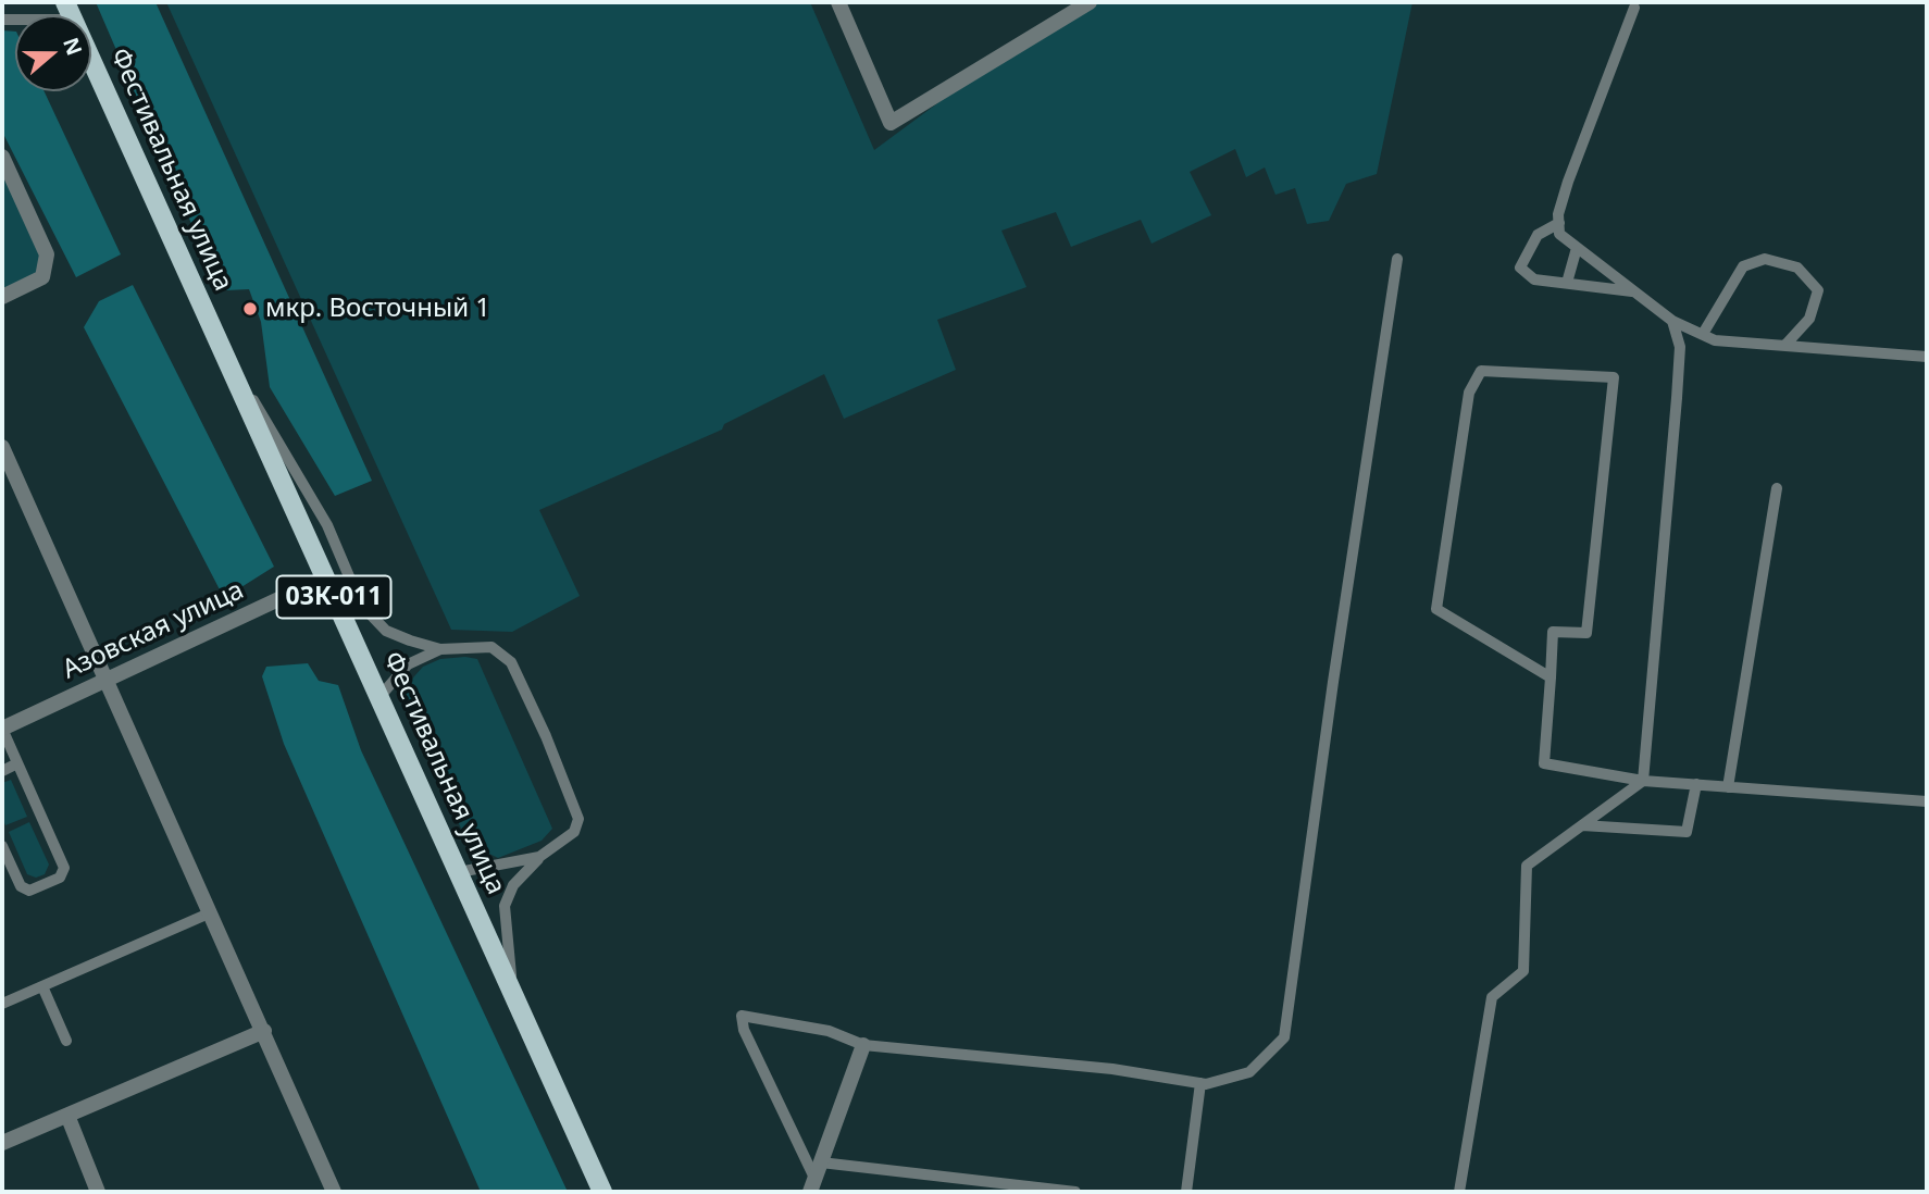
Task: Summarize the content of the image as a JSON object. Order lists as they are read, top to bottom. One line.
{"streets":{"main road":["Фестивальная улица","03К-011"],"street":["Азовская улица"]},"crossings":[["Фестивальная улица","Азовская улица"]],"places":["мкр. Восточный 1"],"north":"right"}
